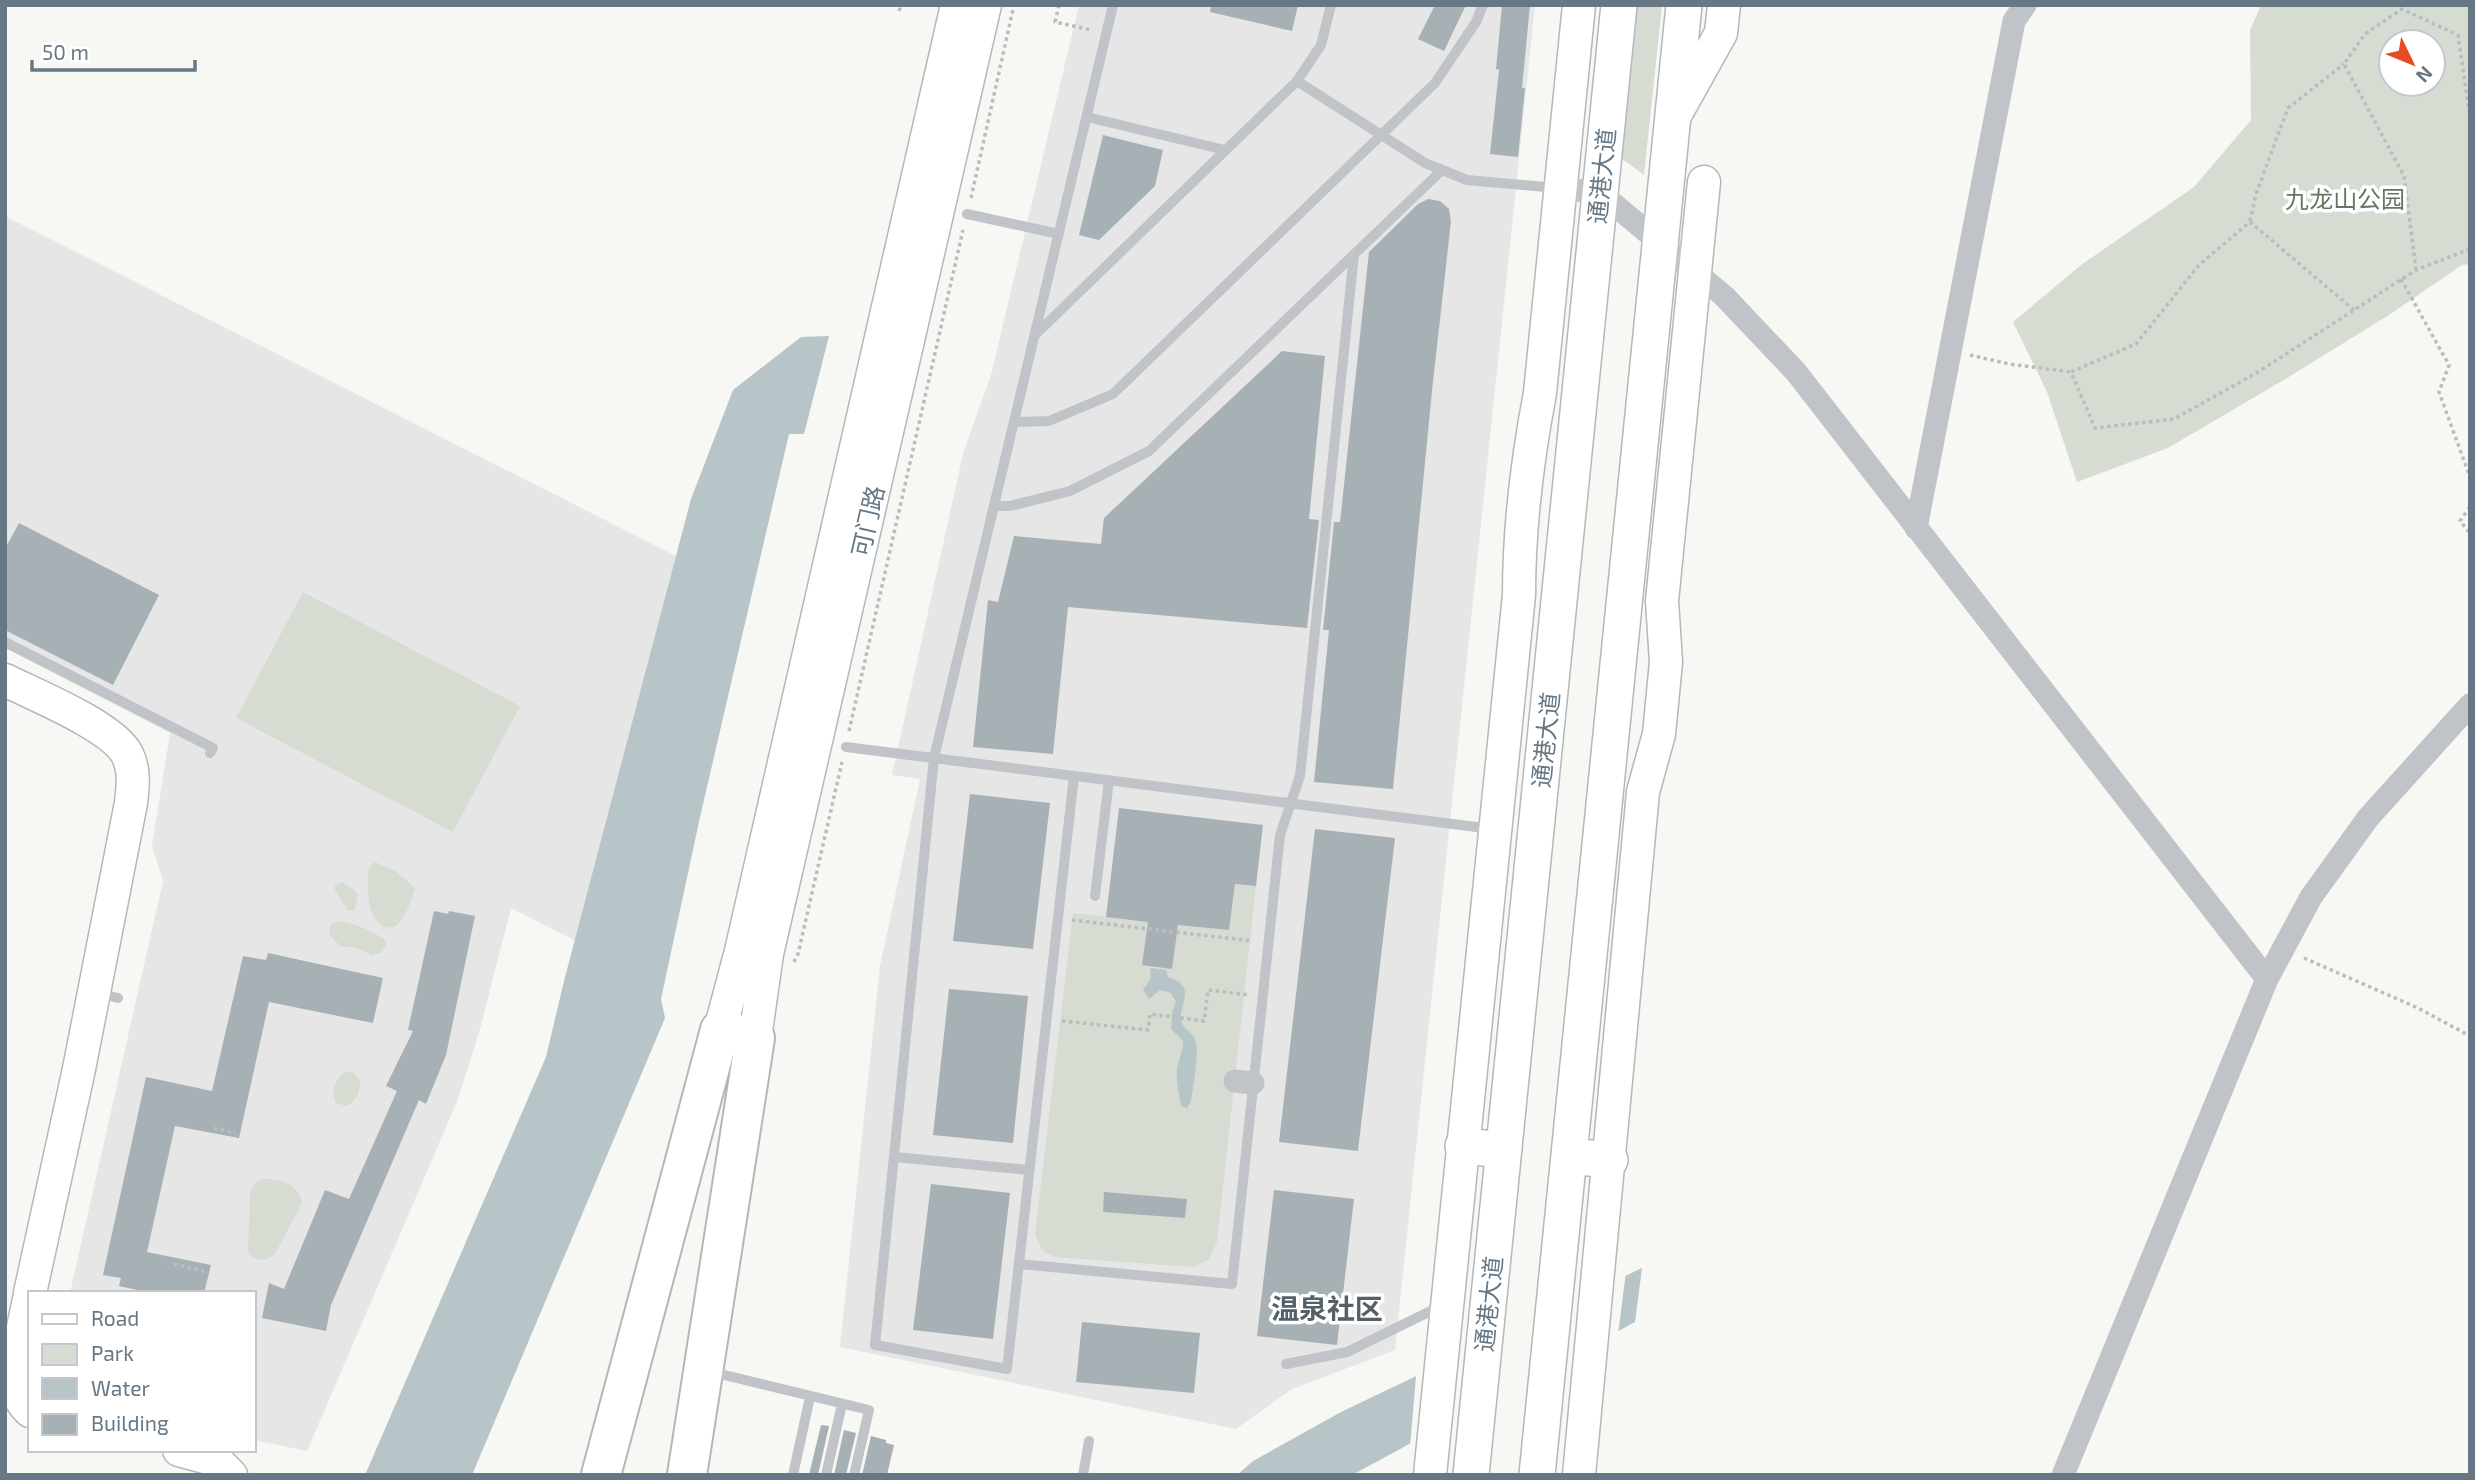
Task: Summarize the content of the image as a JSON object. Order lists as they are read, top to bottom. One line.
{"streets":{"main road":["通港大道"],"street":["可门路"]},"districts":["温泉社区"],"parks":["九龙山公园"],"legend":["Road","Park","Water","Building"],"scale_bar":"50 m","north":"bottom right"}
